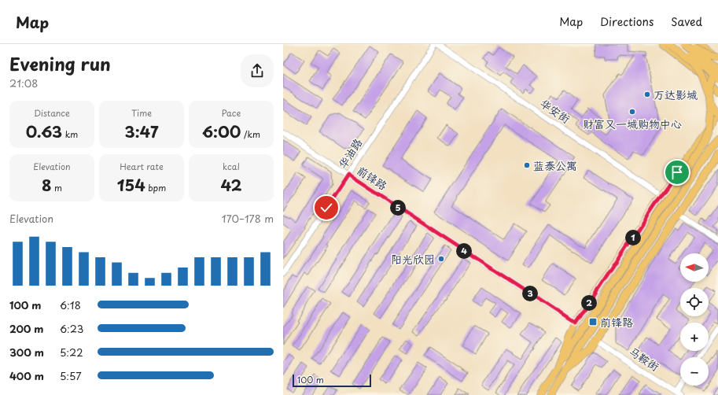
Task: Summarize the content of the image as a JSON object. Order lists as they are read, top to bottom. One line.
{"streets":{"street":["华安街","华油路","前锋路","马鞍街"]},"crossings":[["华油路","前锋路"]],"places":{"other":["万达影城","财富又一城购物中心","蓝泰公寓","阳光欣园"],"transit":["前锋路"]},"scale_bar":"100 m","north":"left","page":{"header":"Map","nav":["Map","Directions","Saved"],"heading":["Evening run","21:08"],"stats":[["Distance","0.63 km"],["Time","3:47"],["Pace","6:00 /km"],["Elevation","8 m"],["Heart rate","154 bpm"],["kcal","42"]],"pins":["5","1","4","3","2"],"chart":["Elevation","170–178 m"],"map_buttons":["+","−"],"list":[{"name":"100 m","note":"6:18"},{"name":"200 m","note":"6:23"},{"name":"300 m","note":"5:22"},{"name":"400 m","note":"5:57"}],"scale":"100 m"}}
